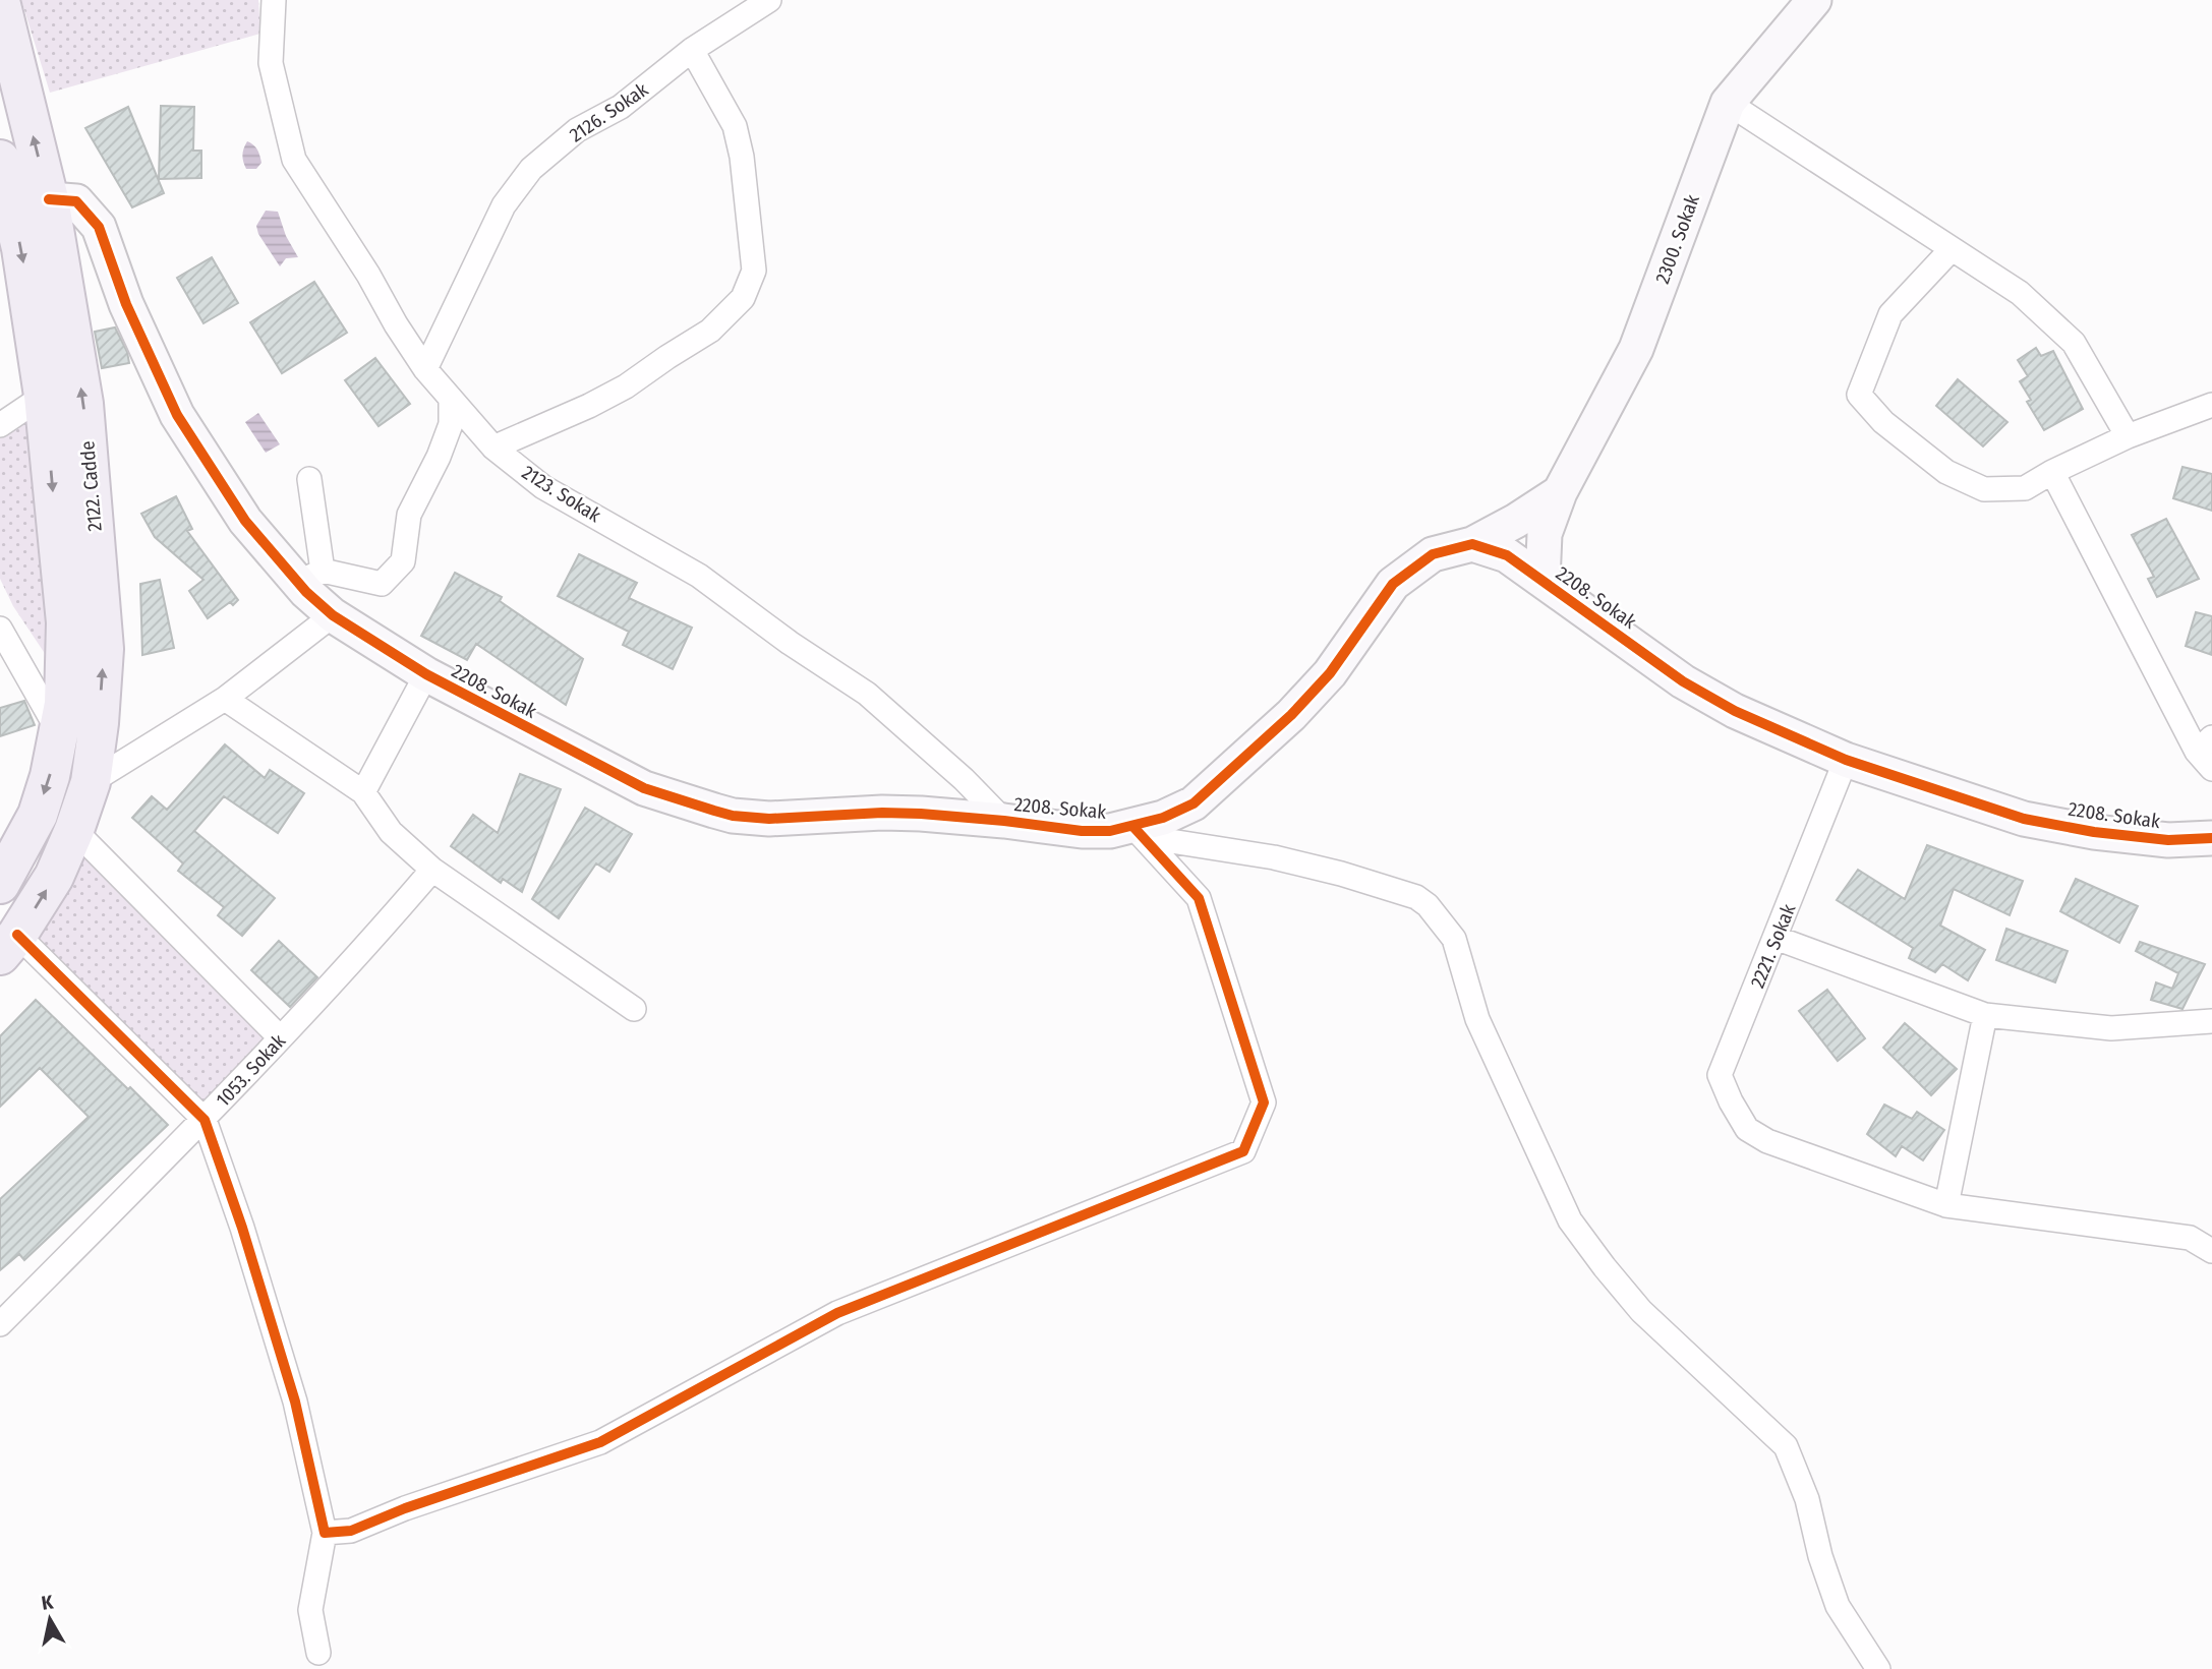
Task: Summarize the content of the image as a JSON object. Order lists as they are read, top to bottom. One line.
{"streets":{"highway":["2122. Cadde"],"street":["2126. Sokak","2300. Sokak","2123. Sokak","2208. Sokak","2221. Sokak","1053. Sokak"]},"crossings":[["2126. Sokak","2123. Sokak"],["2300. Sokak","2208. Sokak"],["2122. Cadde","2208. Sokak"],["2123. Sokak","2208. Sokak"],["2208. Sokak","2221. Sokak"]],"north":"top"}
